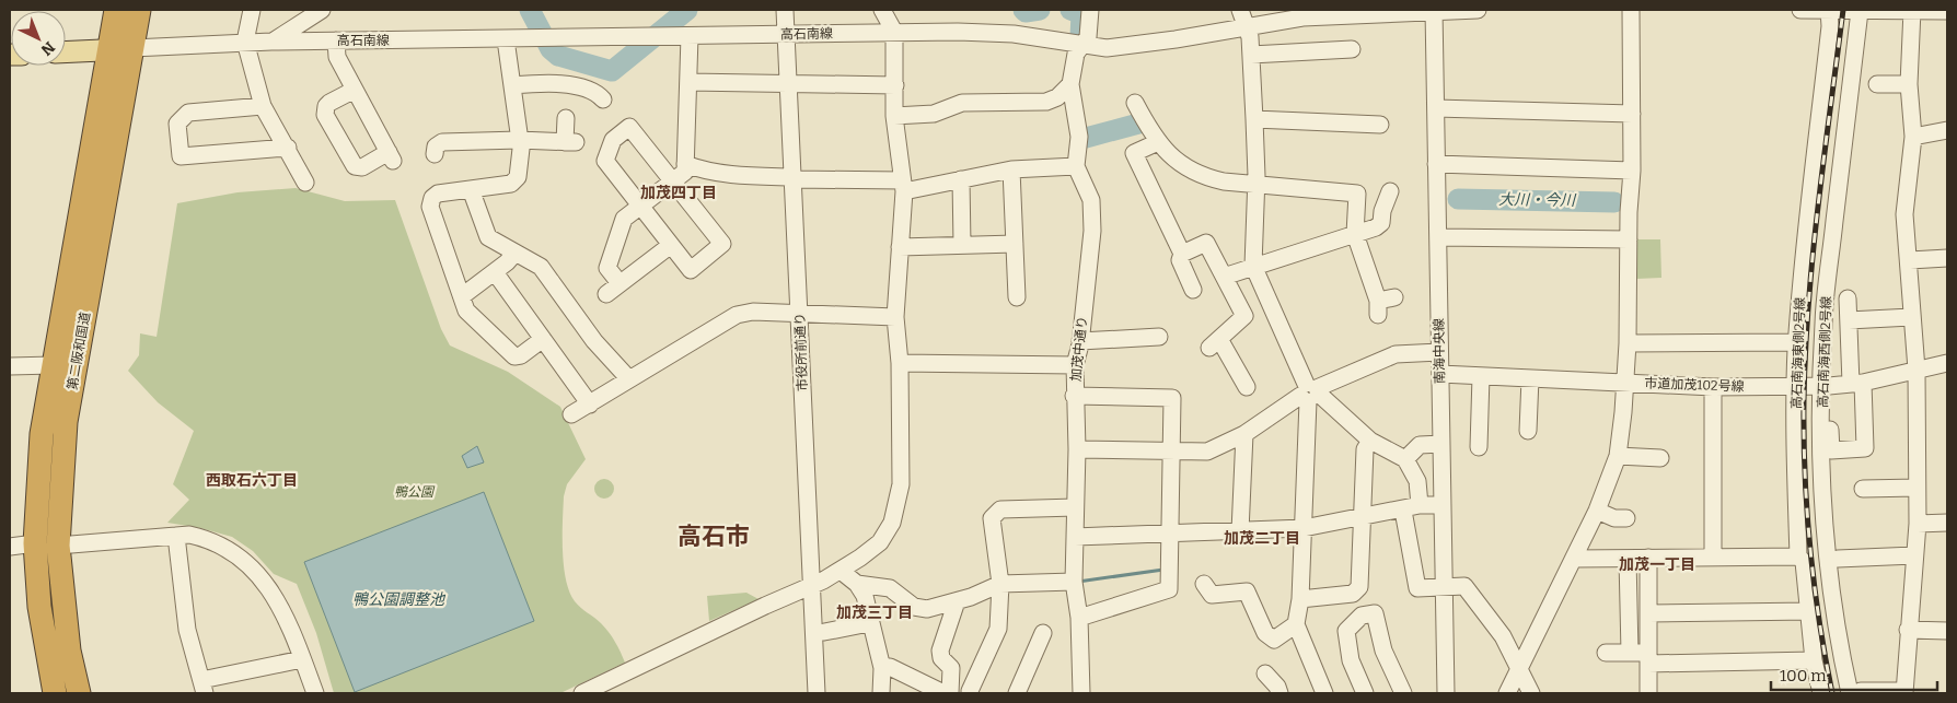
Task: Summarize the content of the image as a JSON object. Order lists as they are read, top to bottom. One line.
{"streets":{"highway":["第二阪和国道"],"street":["高石南線","加茂中通り","南海中央線","市役所前通り","高石南海西側2号線","高石南海東側2号線","市道加茂102号線"]},"crossings":[["高石南線","第二阪和国道"],["高石南線","南海中央線"],["高石南線","市役所前通り"],["南海中央線","市道加茂102号線"],["高石南海西側2号線","市道加茂102号線"],["高石南海東側2号線","市道加茂102号線"]],"districts":["加茂四丁目","西取石六丁目","高石市","加茂二丁目","加茂一丁目","加茂三丁目"],"water":["大川・今川","鴨公園調整池"],"parks":["鴨公園"],"scale_bar":"100 m","north":"bottom right"}
